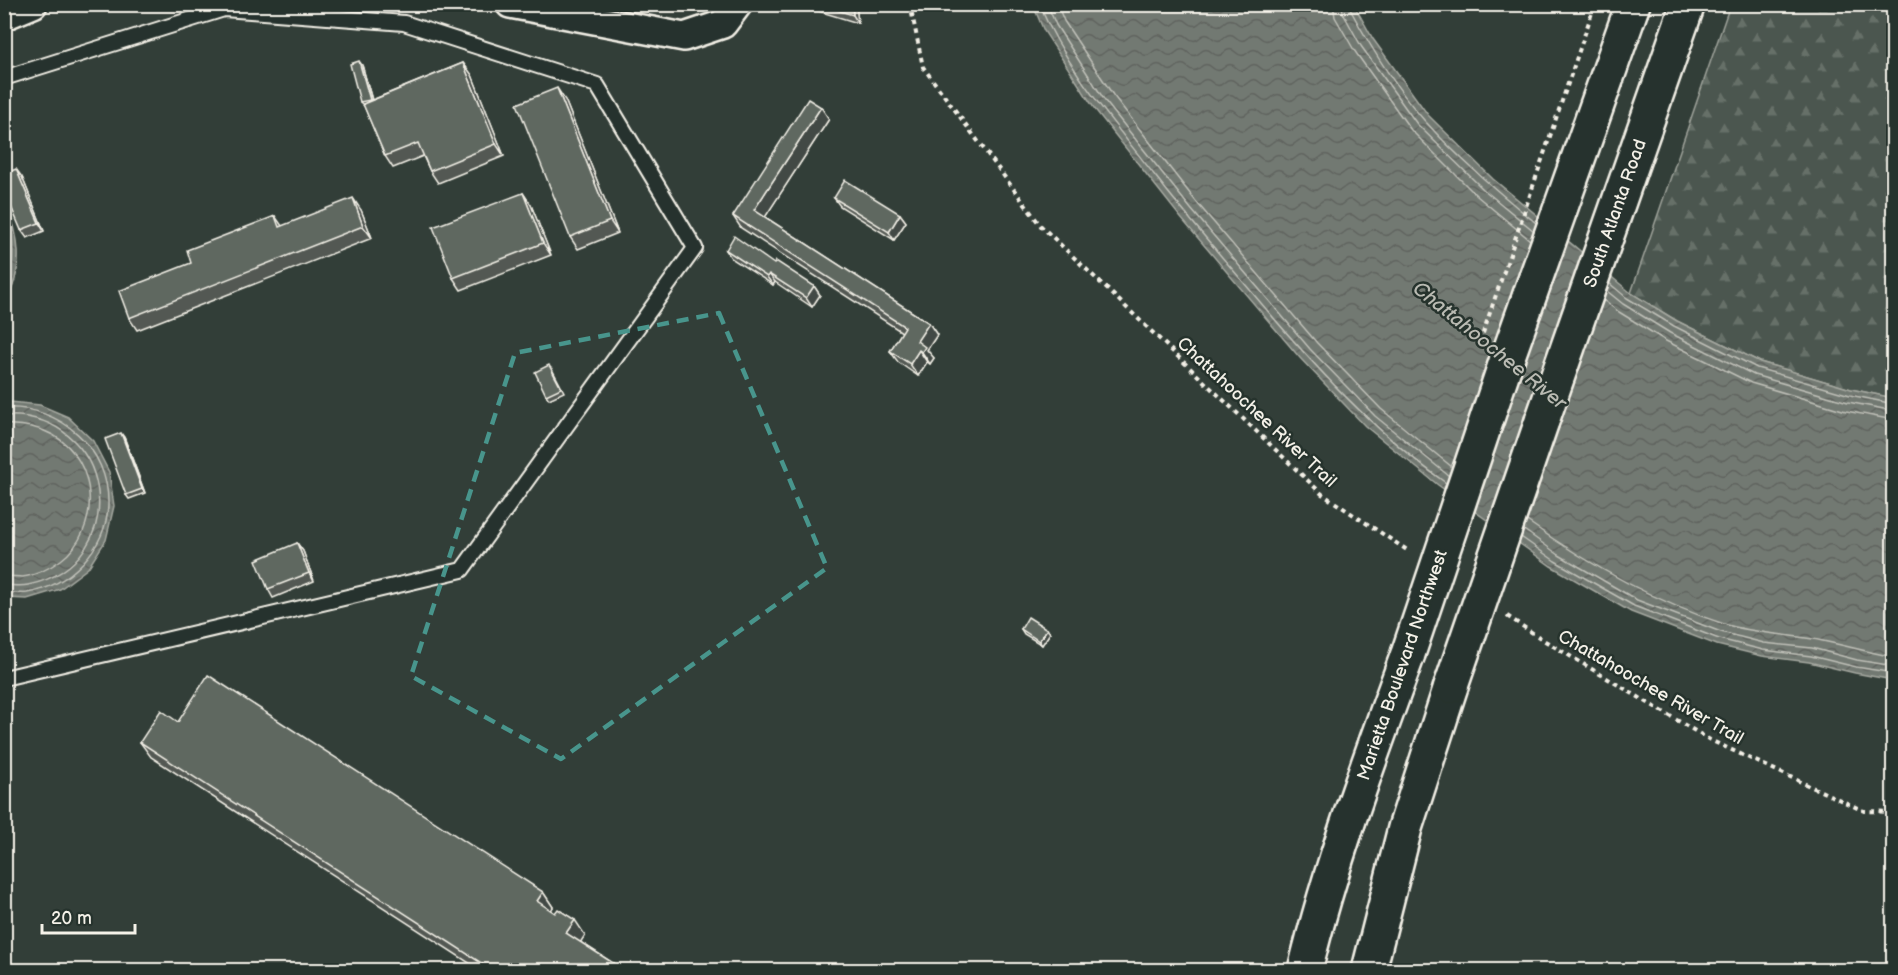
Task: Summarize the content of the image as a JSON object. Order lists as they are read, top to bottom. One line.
{"streets":{"main road":["South Atlanta Road","Marietta Boulevard Northwest"],"path":["Chattahoochee River Trail"]},"water":["Chattahoochee River"],"scale_bar":"20 m"}
